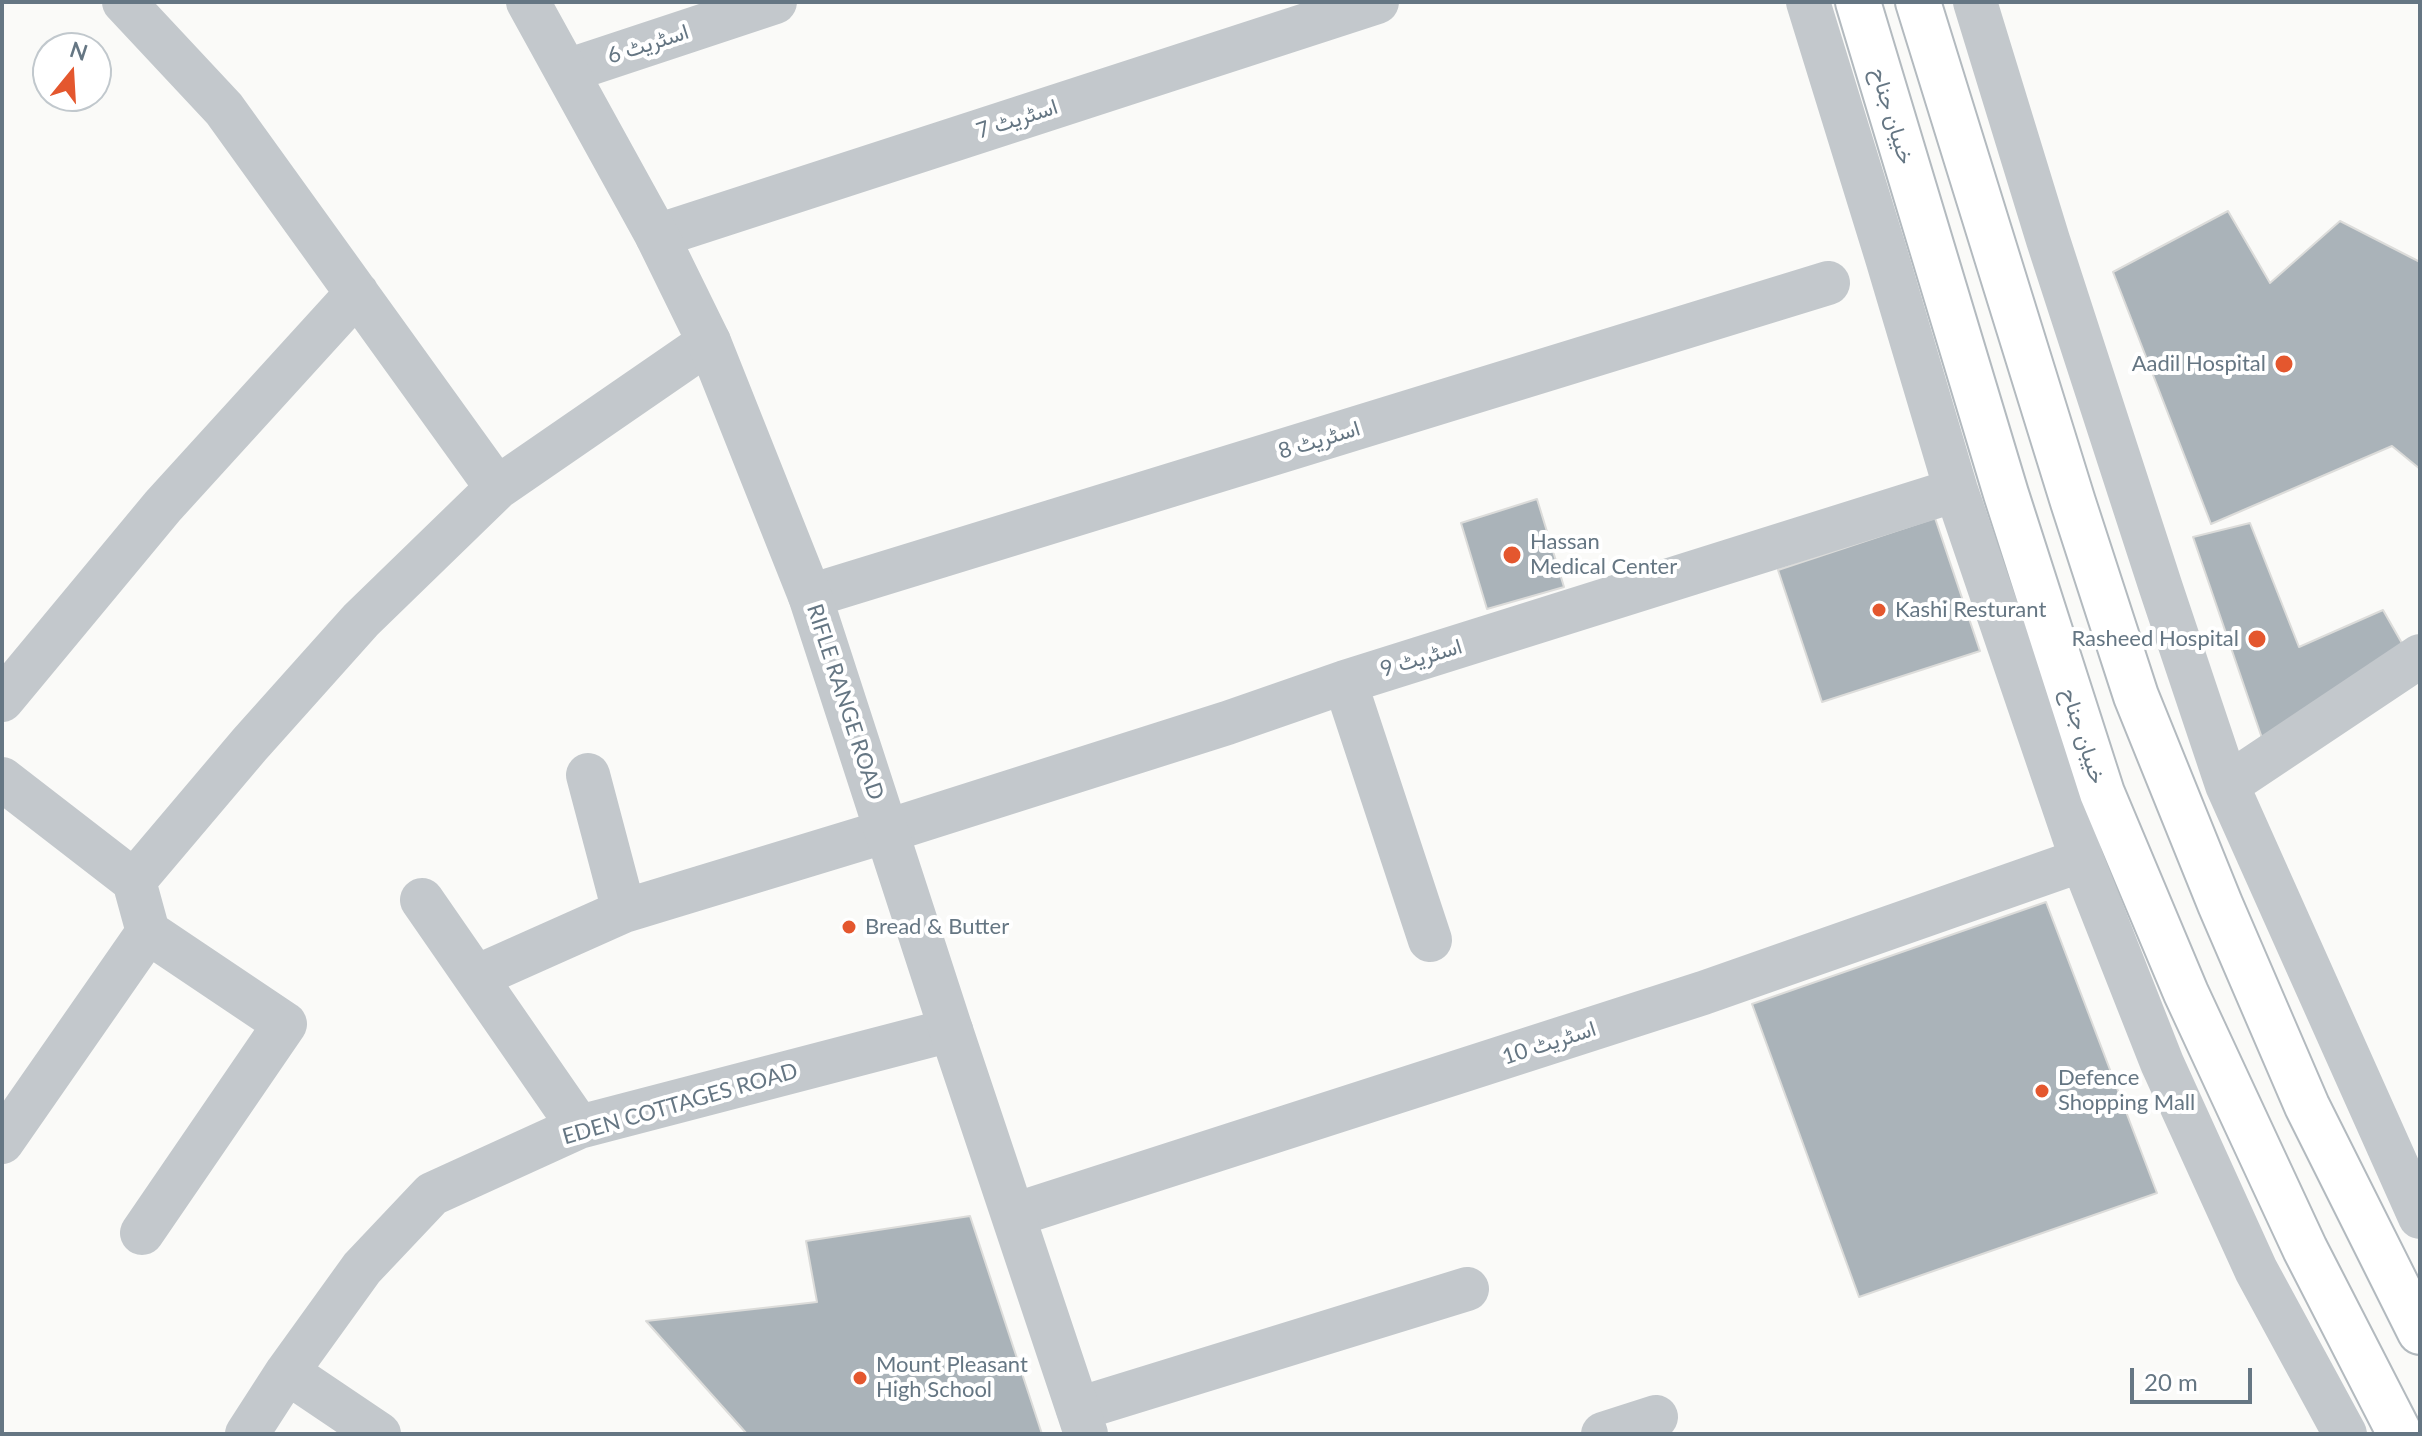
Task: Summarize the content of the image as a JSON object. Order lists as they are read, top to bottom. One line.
{"streets":{"main road":["خیبان جناح"],"street":["اسٹریٹ 6","اسٹریٹ 7","اسٹریٹ 8","اسٹریٹ 9","RIFLE RANGE ROAD","اسٹریٹ 10","EDEN COTTAGES ROAD"]},"crossings":[["اسٹریٹ 6","RIFLE RANGE ROAD"],["اسٹریٹ 7","RIFLE RANGE ROAD"],["اسٹریٹ 8","RIFLE RANGE ROAD"],["اسٹریٹ 9","RIFLE RANGE ROAD"],["RIFLE RANGE ROAD","اسٹریٹ 10"],["RIFLE RANGE ROAD","EDEN COTTAGES ROAD"]],"places":["Aadil Hospital","Hassan Medical Center","Kashi Resturant","Rasheed Hospital","Bread & Butter","Defence Shopping Mall","Mount Pleasant High School"],"scale_bar":"20 m","north":"top"}
